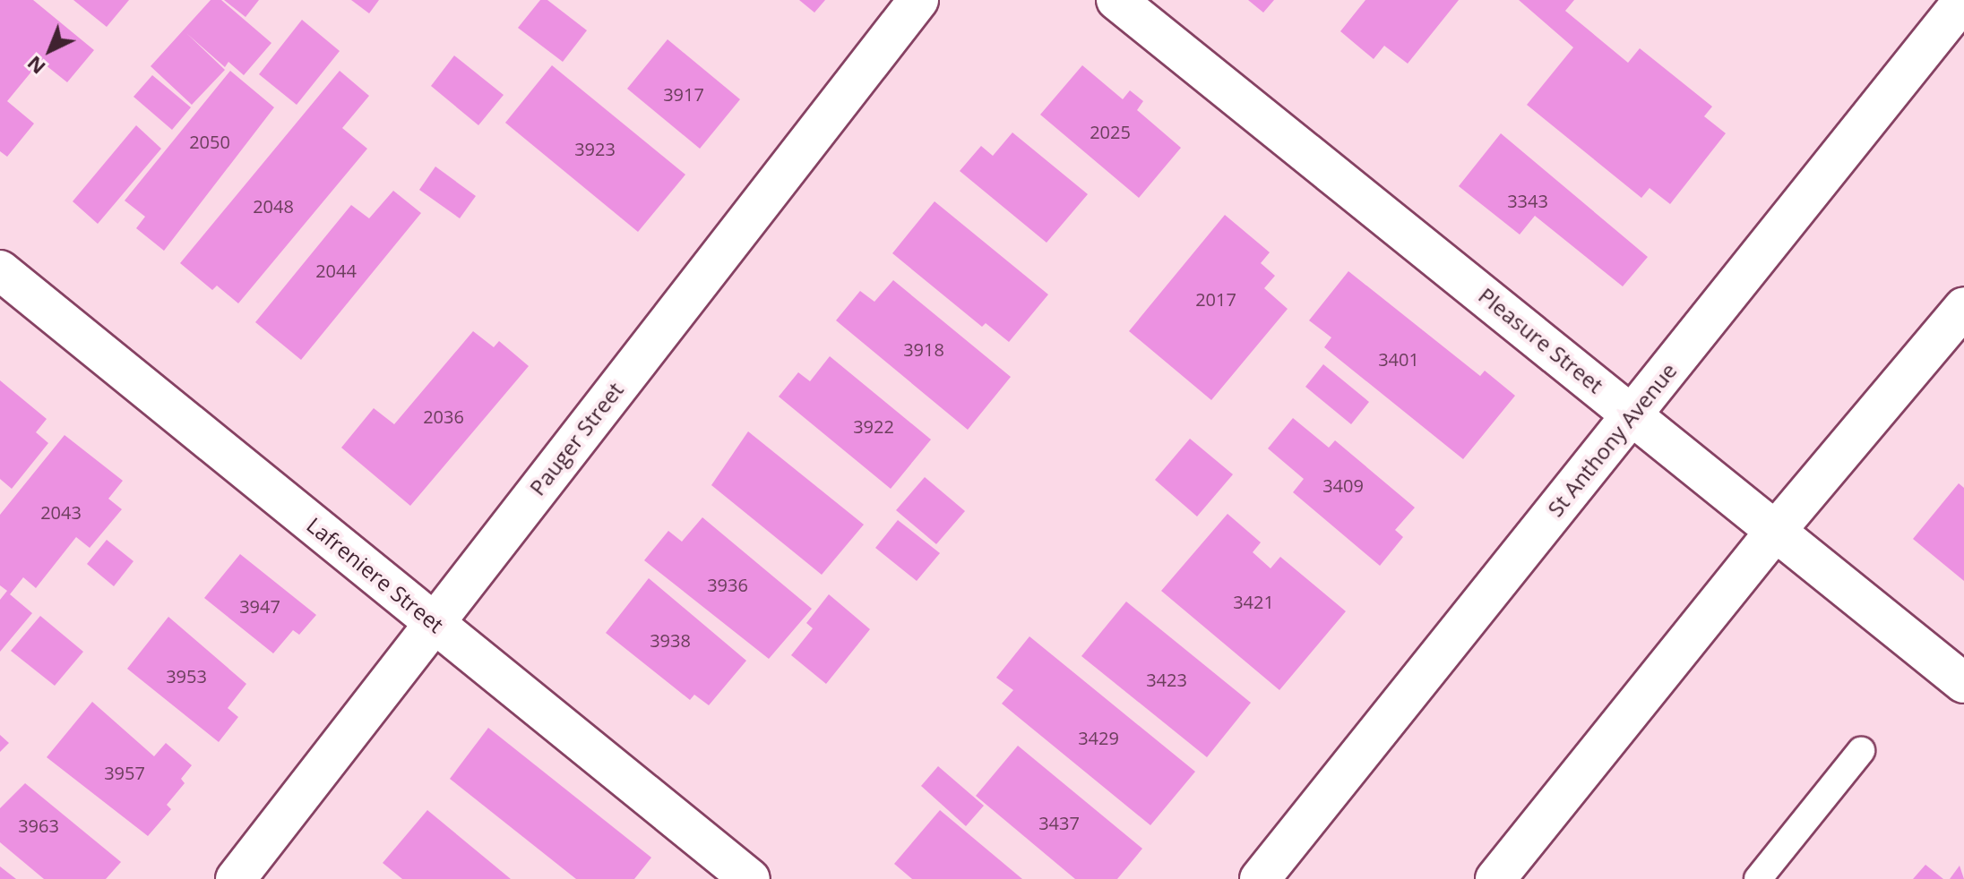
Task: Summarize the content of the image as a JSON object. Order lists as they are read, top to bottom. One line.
{"streets":{"street":["Pleasure Street","Pauger Street","St Anthony Avenue","Lafreniere Street"]},"crossings":[["Pleasure Street","St Anthony Avenue"],["Pauger Street","Lafreniere Street"]],"house_numbers":["3917","2025","2050","3923","3343","2048","2044","2017","3918","3401","2036","3922","3409","2043","3936","3421","3947","3938","3953","3423","3429","3957","3437","3963"],"north":"bottom left"}
